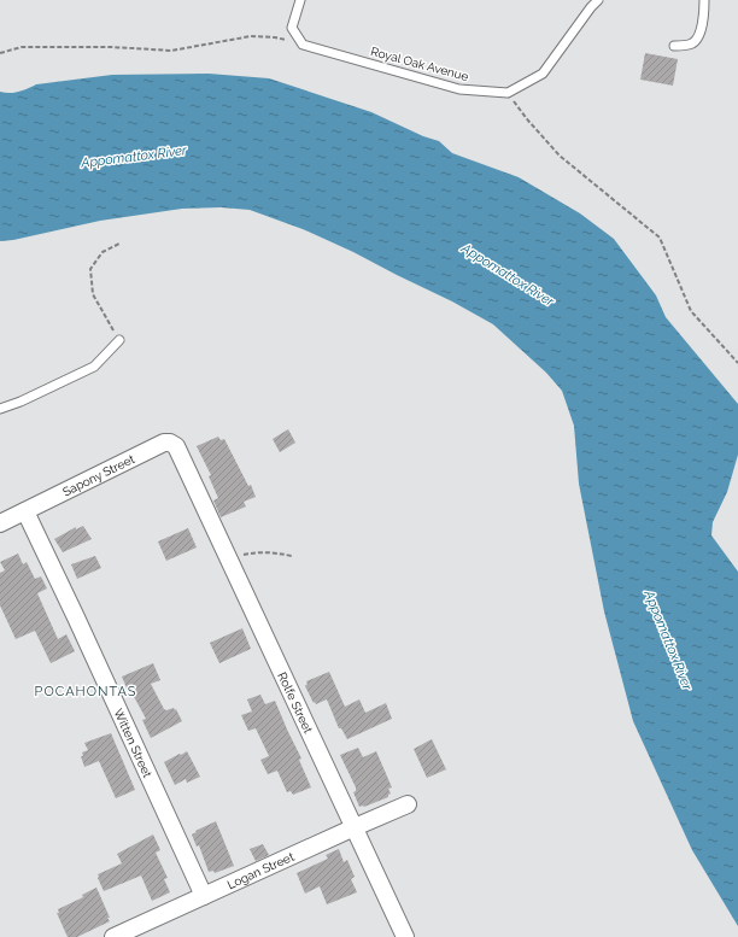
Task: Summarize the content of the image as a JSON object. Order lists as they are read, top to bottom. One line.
{"streets":{"street":["Sapony Street","Rolfe Street","Witten Street","Logan Street"],"lane":["Royal Oak Avenue"]},"crossings":[["Sapony Street","Rolfe Street"],["Sapony Street","Witten Street"],["Rolfe Street","Logan Street"],["Witten Street","Logan Street"]],"districts":["POCAHONTAS"],"water":["Appomattox River"]}
